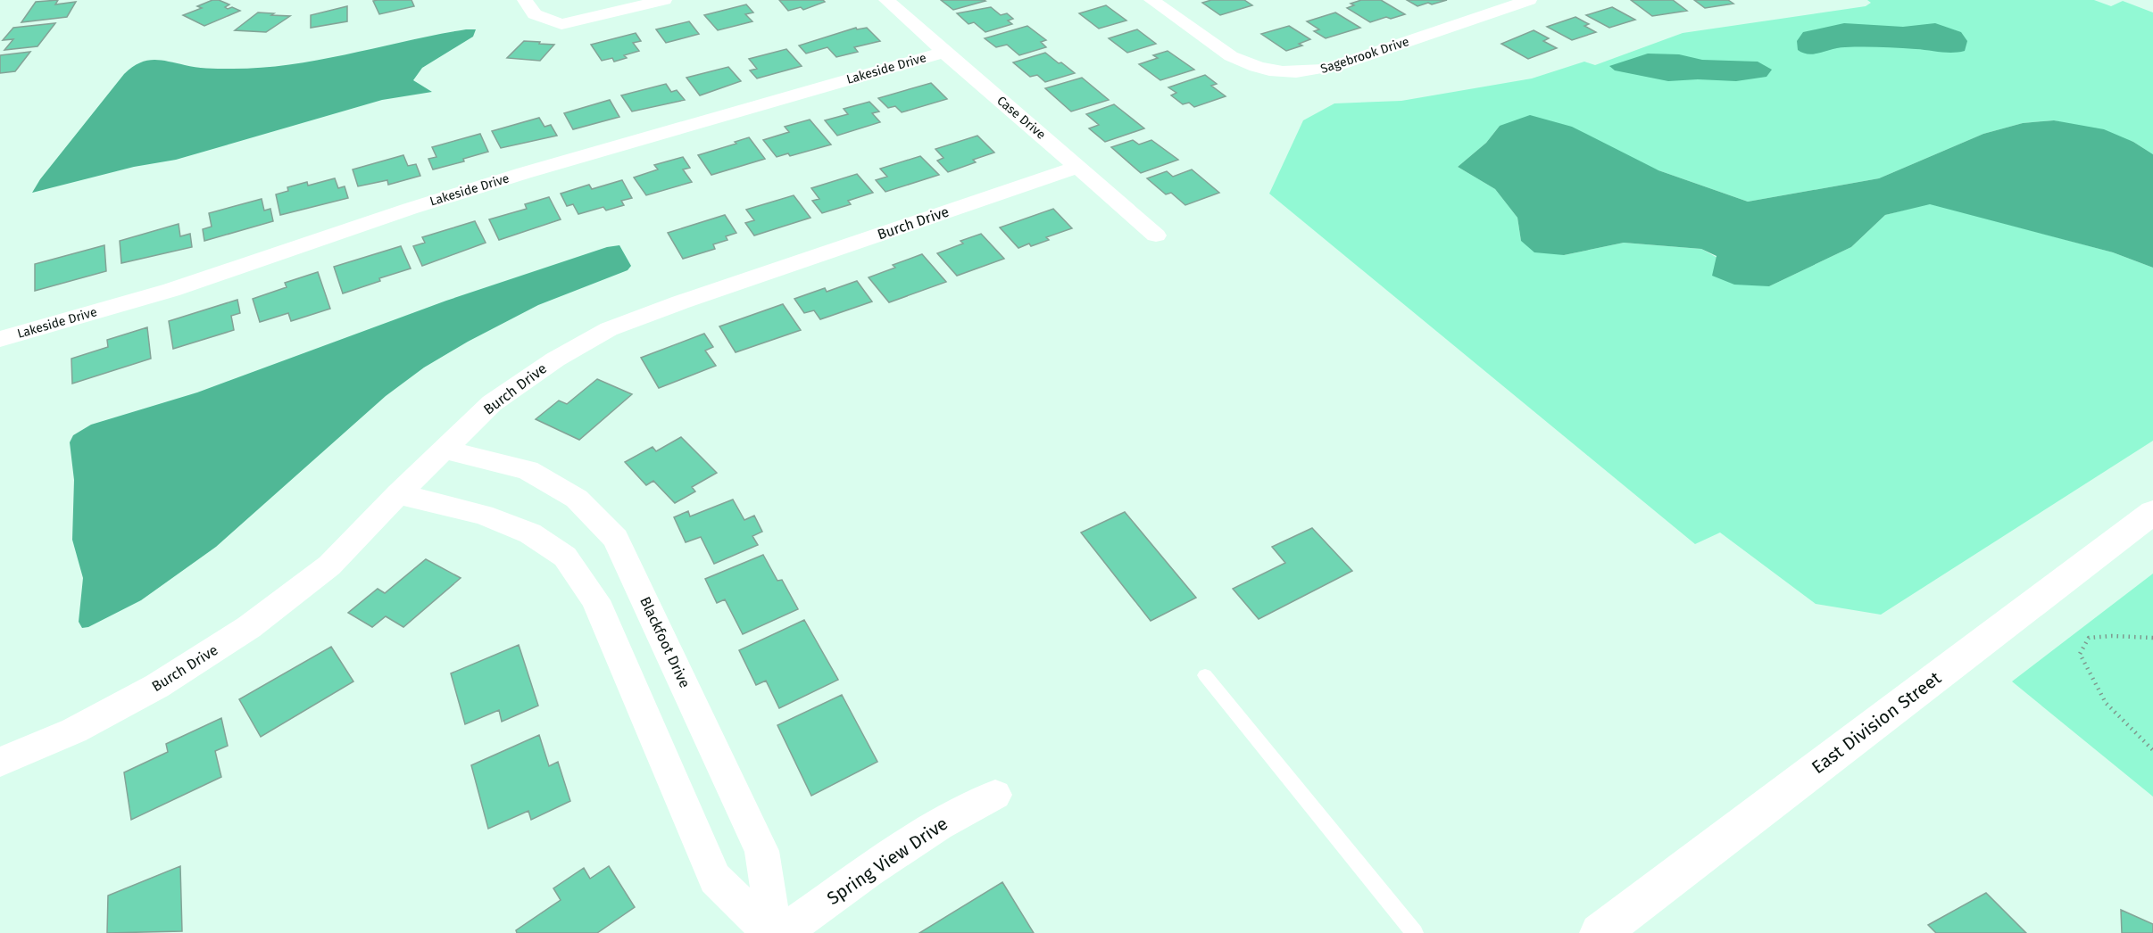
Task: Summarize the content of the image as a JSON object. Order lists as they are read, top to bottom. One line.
{"streets":{"street":["Sagebrook Drive","Lakeside Drive","Case Drive","Burch Drive","Blackfoot Drive","East Division Street","Spring View Drive"]},"crossings":[["Lakeside Drive","Case Drive"],["Case Drive","Burch Drive"],["Burch Drive","Blackfoot Drive"]]}
